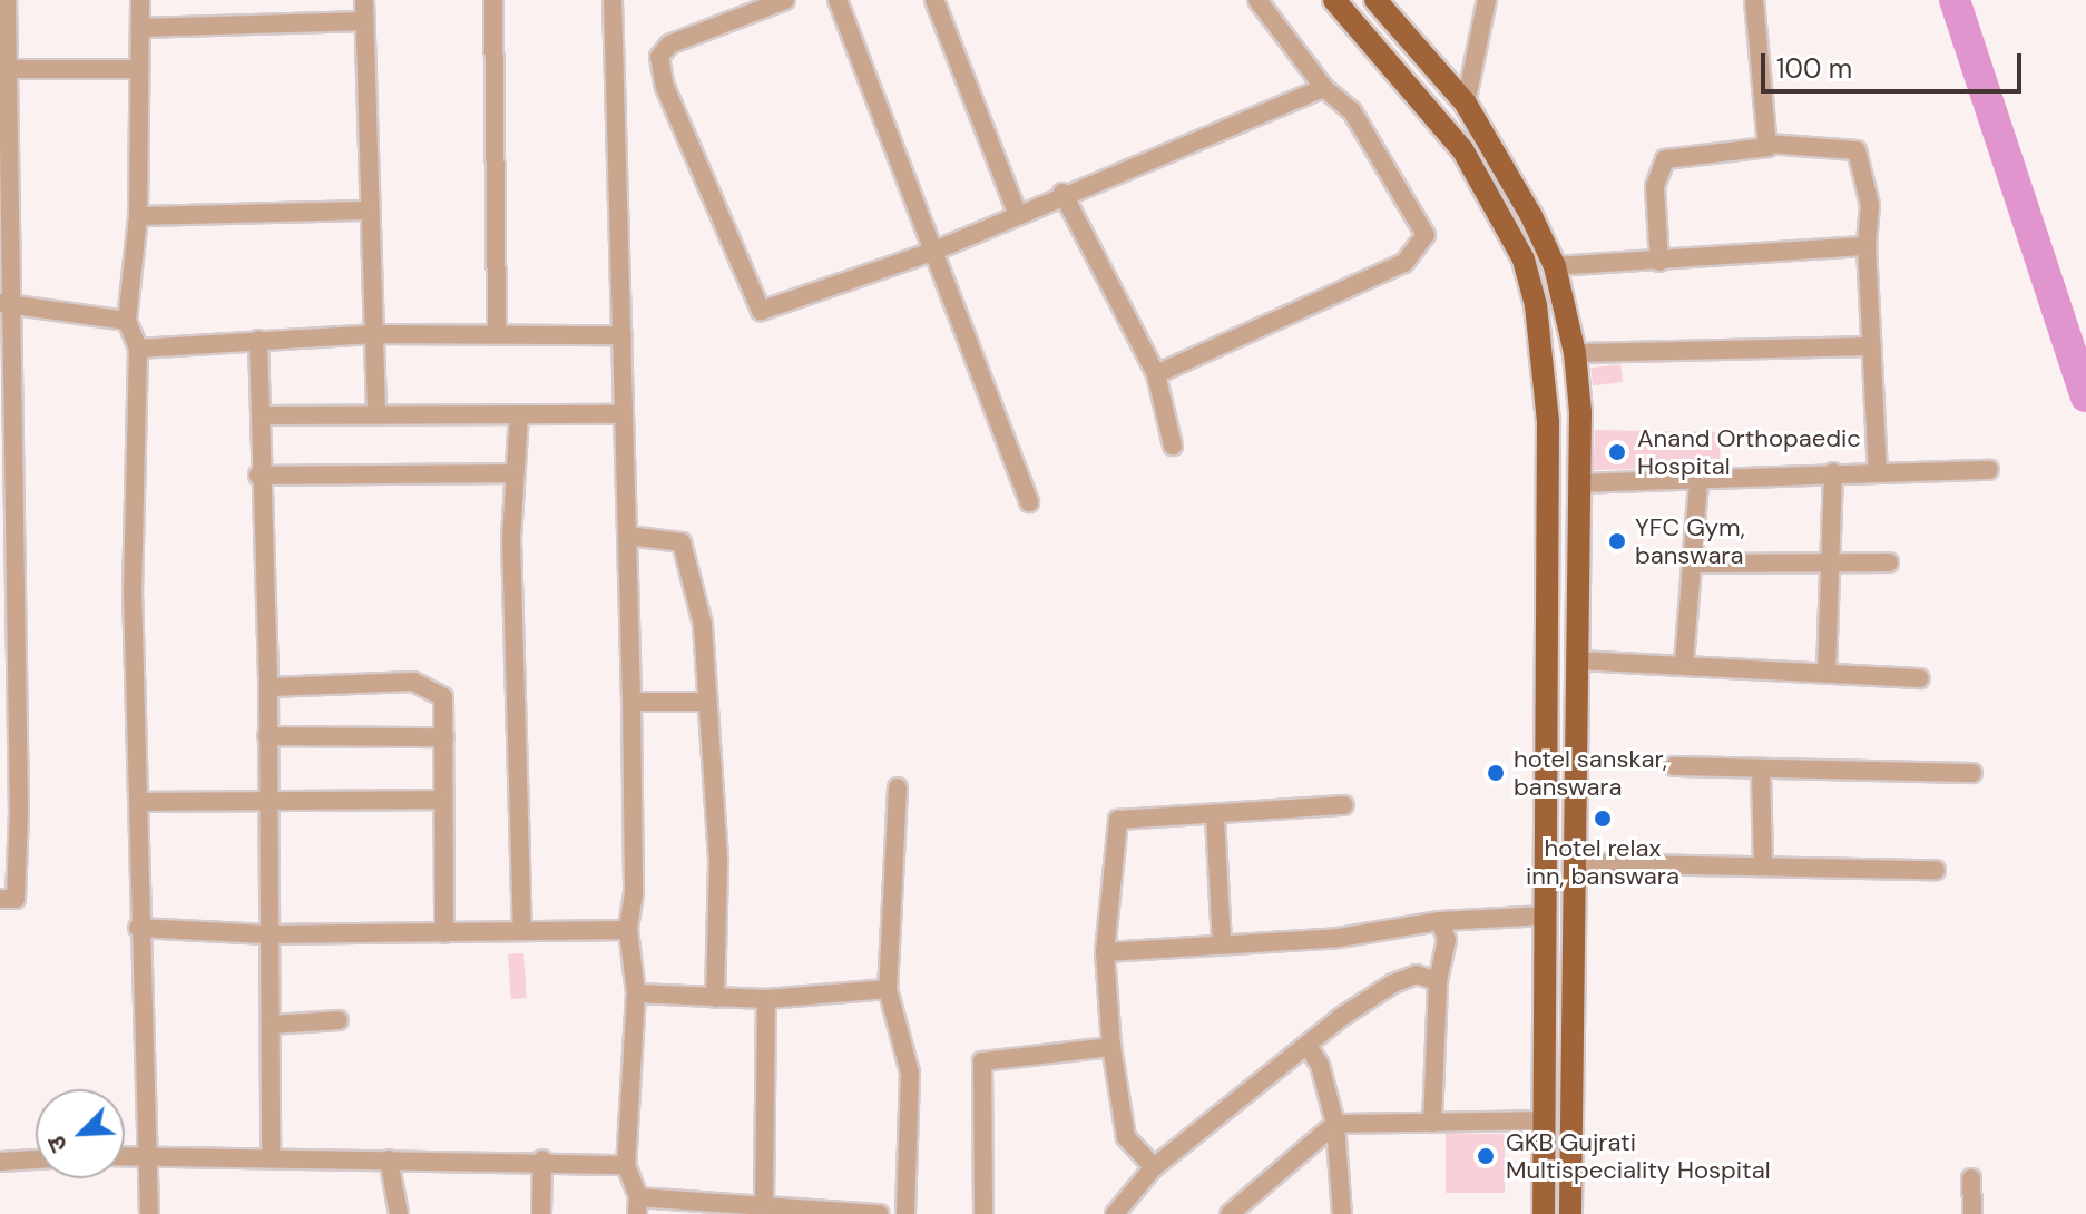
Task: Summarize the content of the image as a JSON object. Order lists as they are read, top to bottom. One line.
{"places":["Anand Orthopaedic Hospital","YFC Gym, banswara","hotel sanskar, banswara","hotel relax inn, banswara","GKB Gujrati Multispeciality Hospital"],"scale_bar":"100 m","north":"bottom left"}
